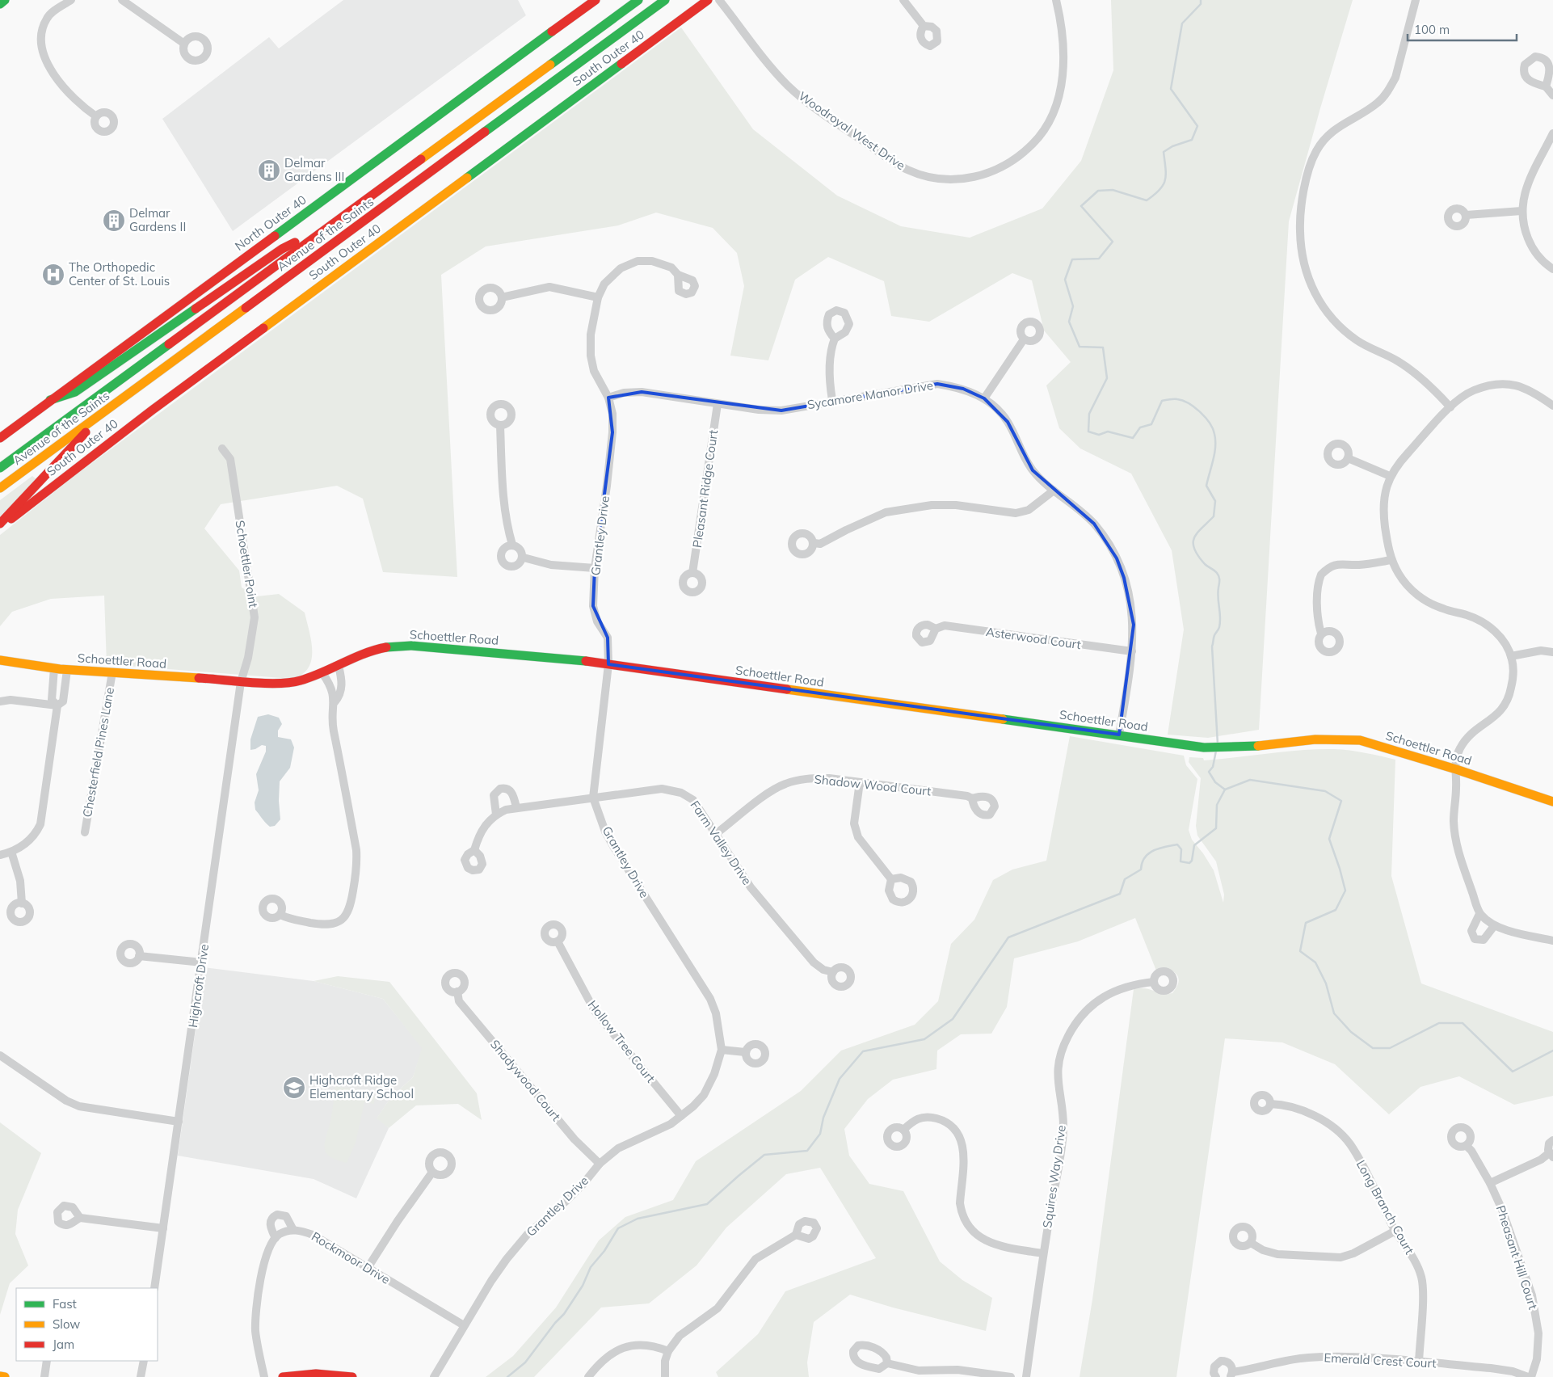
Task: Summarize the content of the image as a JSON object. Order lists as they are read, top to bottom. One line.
{"streets":{"main road":["South Outer 40","North Outer 40","Avenue of the Saints","Schoettler Road"],"street":["Woodroyal West Drive","Sycamore Manor Drive","Pleasant Ridge Court","Grantley Drive","Schoettler Point","Asterwood Court","Chesterfield Pines Lane","Shadow Wood Court","Farm Valley Drive","Highcroft Drive","Hollow Tree Court","Shadywood Court","Squires Way Drive","Long Branch Court","Pheasant Hill Court","Rockmoor Drive","Emerald Crest Court"]},"crossings":[["Sycamore Manor Drive","Pleasant Ridge Court"],["Sycamore Manor Drive","Grantley Drive"],["Sycamore Manor Drive","Schoettler Road"],["Sycamore Manor Drive","Asterwood Court"],["Grantley Drive","Schoettler Road"],["Grantley Drive","Farm Valley Drive"],["Grantley Drive","Hollow Tree Court"],["Grantley Drive","Shadywood Court"],["Grantley Drive","Rockmoor Drive"],["Schoettler Point","Schoettler Road"],["Schoettler Point","Highcroft Drive"],["Schoettler Road","Chesterfield Pines Lane"],["Schoettler Road","Highcroft Drive"],["Shadow Wood Court","Farm Valley Drive"],["Long Branch Court","Emerald Crest Court"]],"places":{"building":["Delmar Gardens III","Delmar Gardens II"],"hospital":["The Orthopedic Center of St. Louis"],"school or university":["Highcroft Ridge Elementary School"]},"legend":["Fast","Slow","Jam"],"scale_bar":"100 m"}
